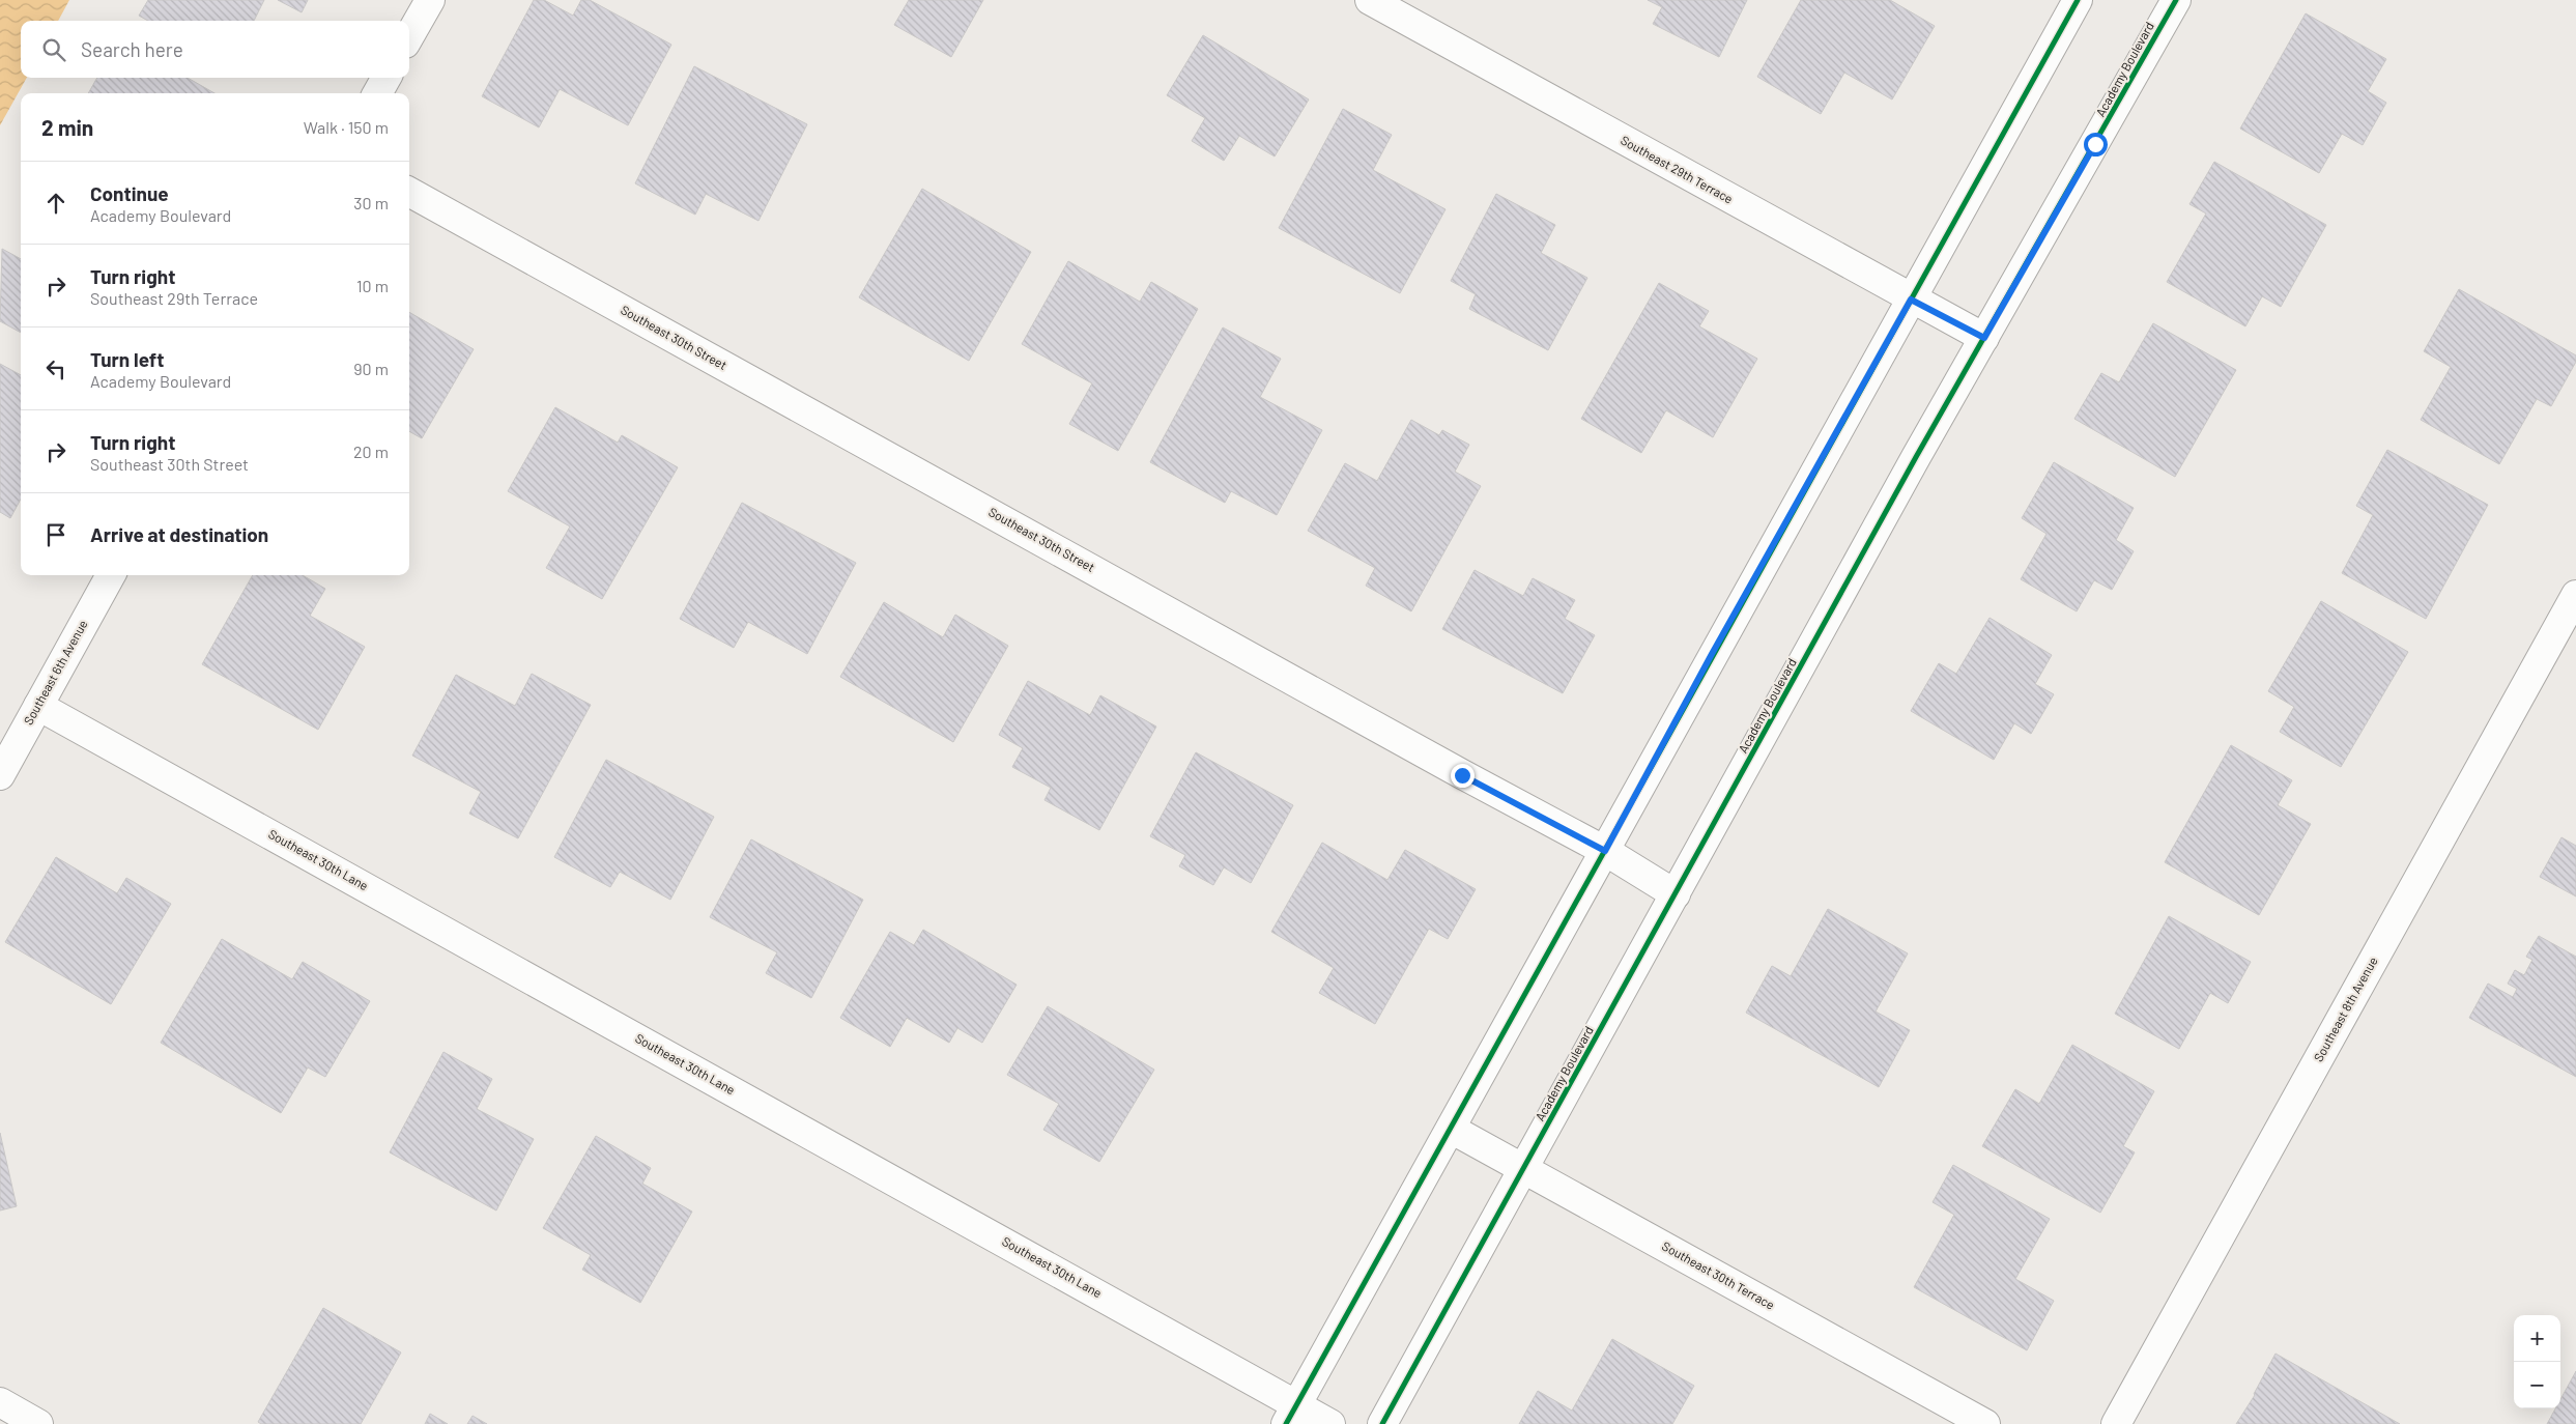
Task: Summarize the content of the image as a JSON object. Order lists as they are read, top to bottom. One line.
{"streets":{"street":["Academy Boulevard","Southeast 29th Terrace","Southeast 30th Street","Southeast 6th Avenue","Southeast 30th Lane","Southeast 8th Avenue","Southeast 30th Terrace"]},"crossings":[["Academy Boulevard","Southeast 29th Terrace"],["Academy Boulevard","Southeast 30th Street"],["Academy Boulevard","Southeast 30th Terrace"],["Southeast 6th Avenue","Southeast 30th Lane"]],"page":{"search":"Search here","heading":["2 min","Walk · 150 m"],"list":[["Continue","Academy Boulevard","30 m"],["Turn right","Southeast 29th Terrace","10 m"],["Turn left","Academy Boulevard","90 m"],["Turn right","Southeast 30th Street","20 m"],"Arrive at destination"],"map_buttons":["+","−"]}}
